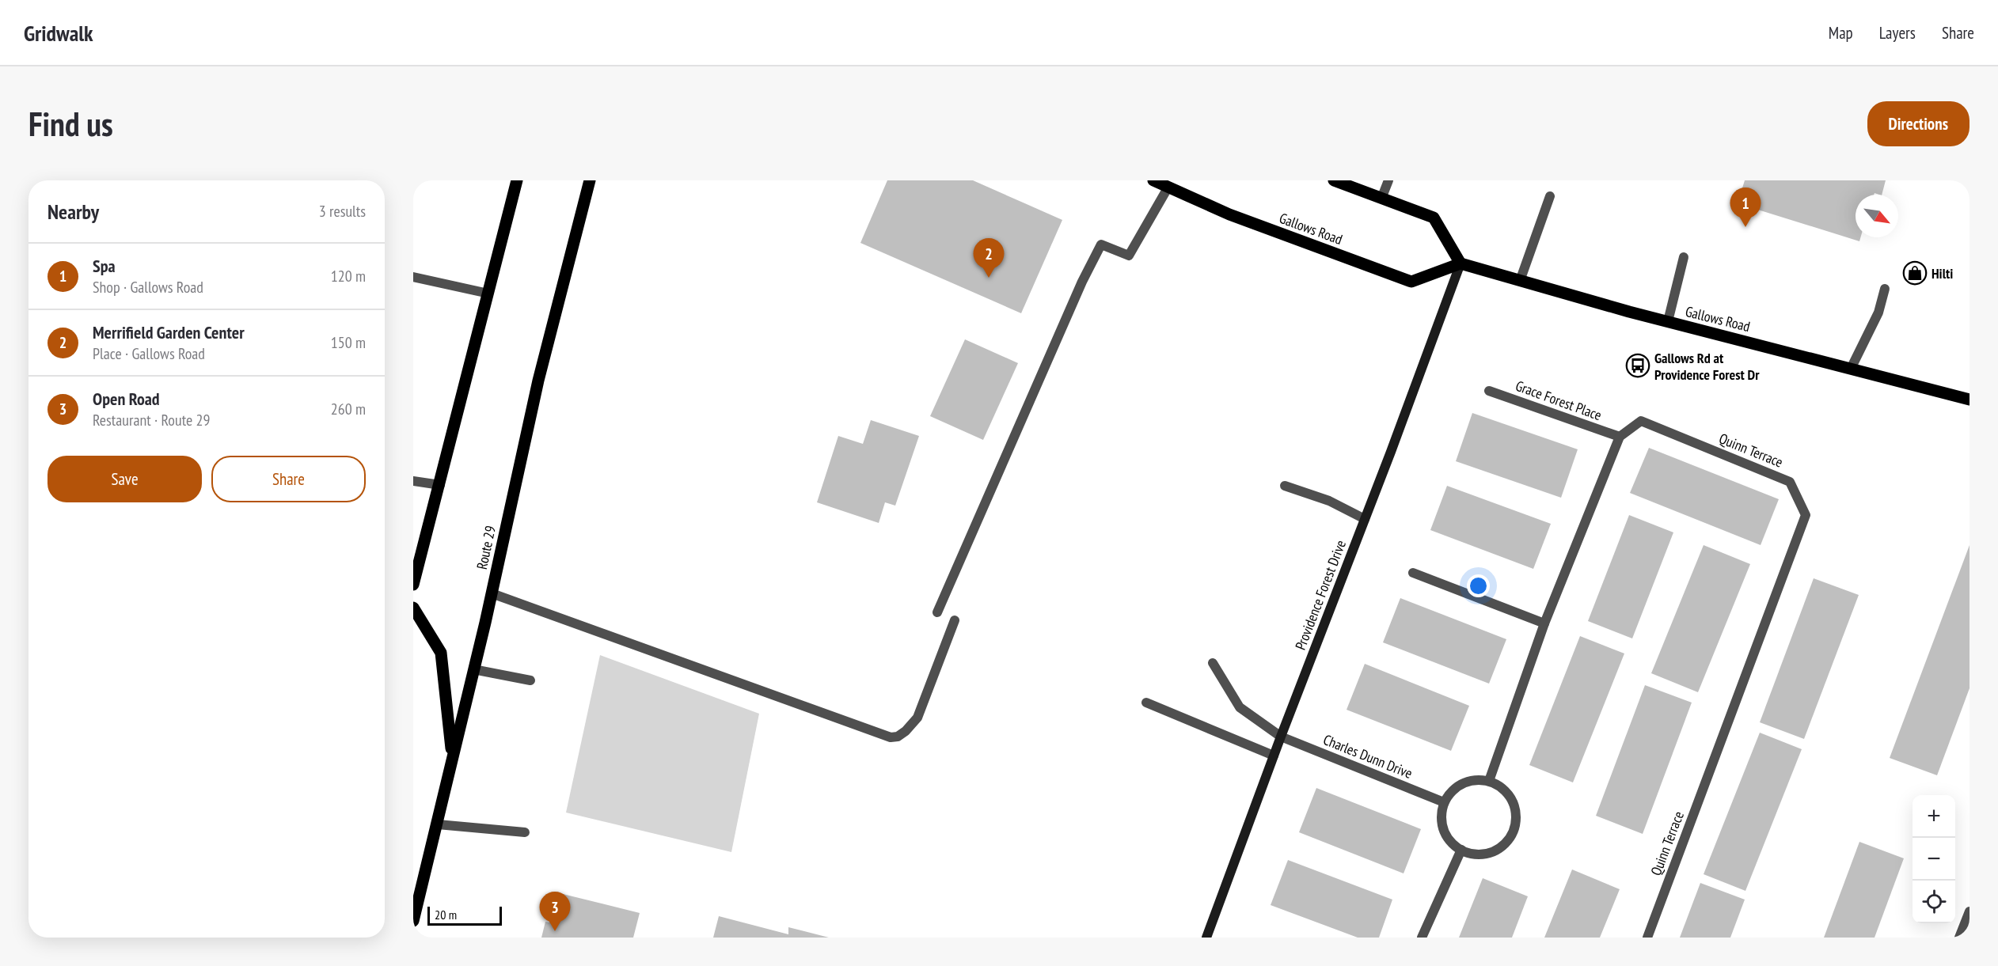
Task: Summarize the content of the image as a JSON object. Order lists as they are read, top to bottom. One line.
{"streets":{"main road":["Gallows Road","Route 29"],"street":["Grace Forest Place","Quinn Terrace","Providence Forest Drive","Charles Dunn Drive"]},"crossings":[["Gallows Road","Providence Forest Drive"],["Grace Forest Place","Quinn Terrace"],["Providence Forest Drive","Charles Dunn Drive"]],"places":{"shop":["Hilti"],"bus stop":["Gallows Rd at Providence Forest Dr"]},"scale_bar":"20 m","north":"bottom right","page":{"header":"Gridwalk","nav":["Map","Layers","Share"],"buttons":["Directions",["Save","Share"]],"title":"Find us","heading":["Nearby","3 results"],"pins":["1","2","3"],"list":[{"mark":"1","name":"Spa","note":"Shop · Gallows Road","value":"120 m"},{"mark":"2","name":"Merrifield Garden Center","note":"Place · Gallows Road","value":"150 m"},{"mark":"3","name":"Open Road","note":"Restaurant · Route 29","value":"260 m"}],"map_buttons":["+","−"],"scale":"20 m"}}
